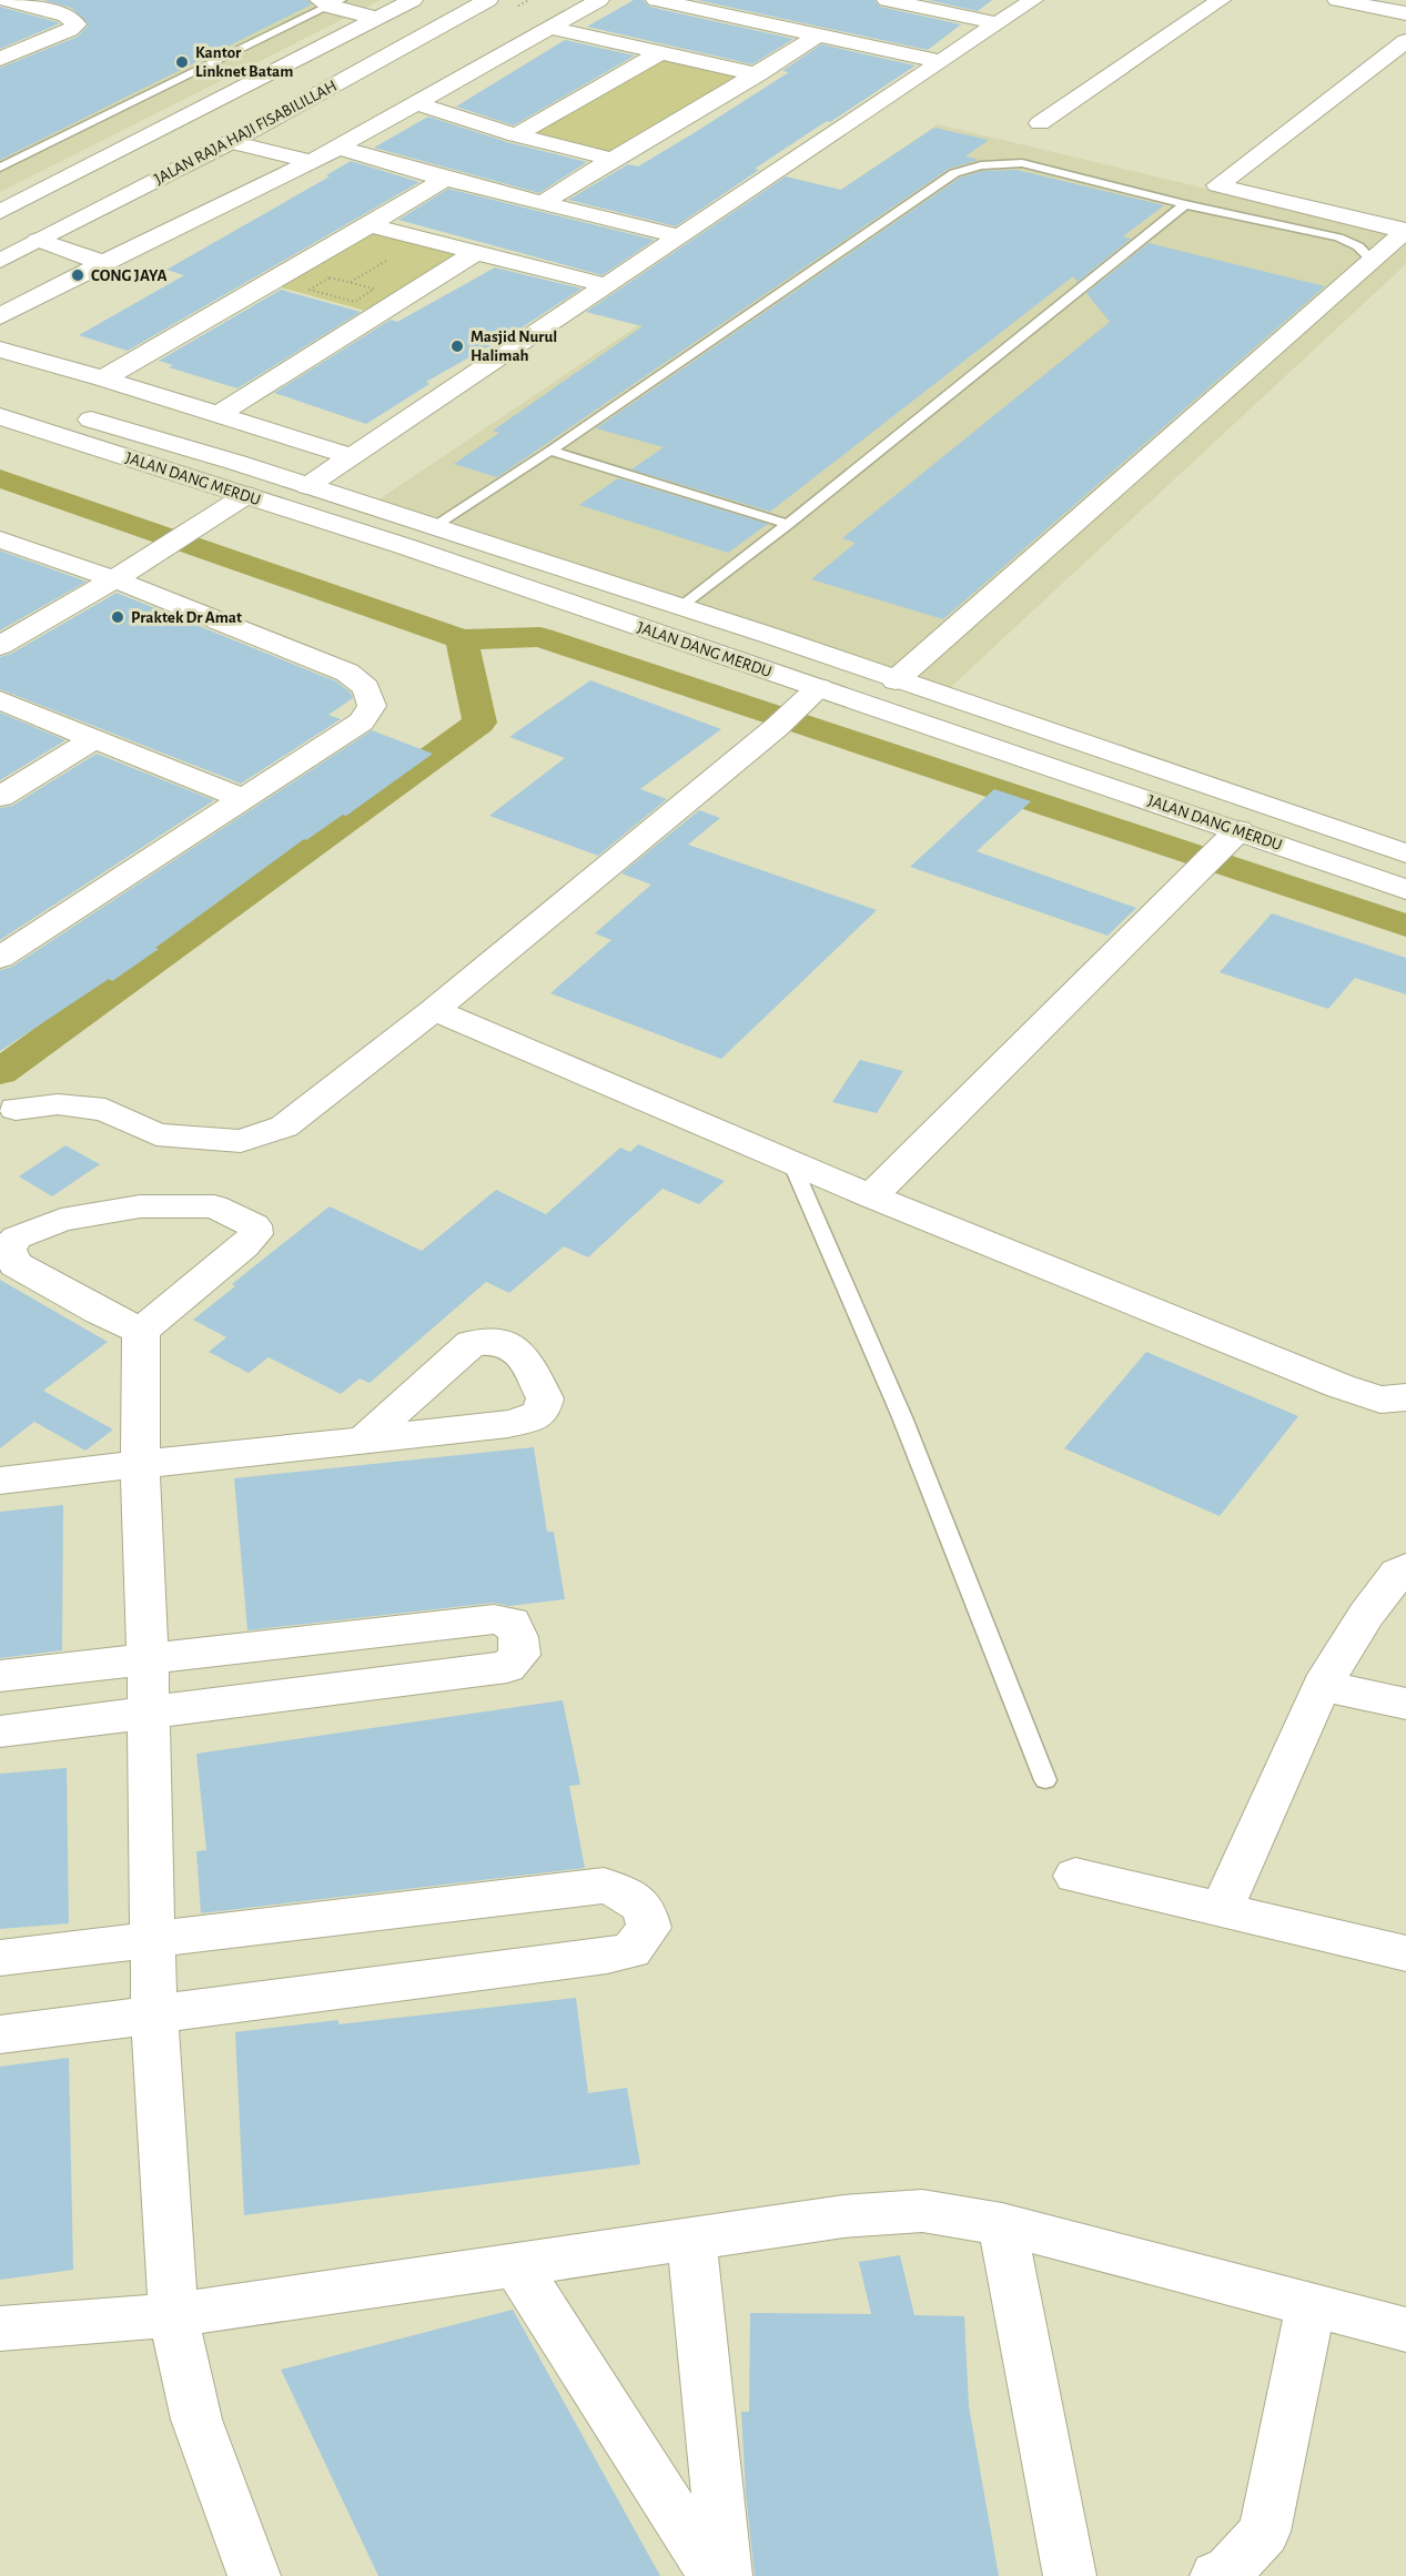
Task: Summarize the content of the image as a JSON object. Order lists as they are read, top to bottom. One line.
{"streets":{"street":["JALAN RAJA HAJI FISABILILLAH","JALAN DANG MERDU"]},"places":["Kantor Linknet Batam","CONG JAYA","Masjid Nurul Halimah","Praktek Dr Amat"]}
